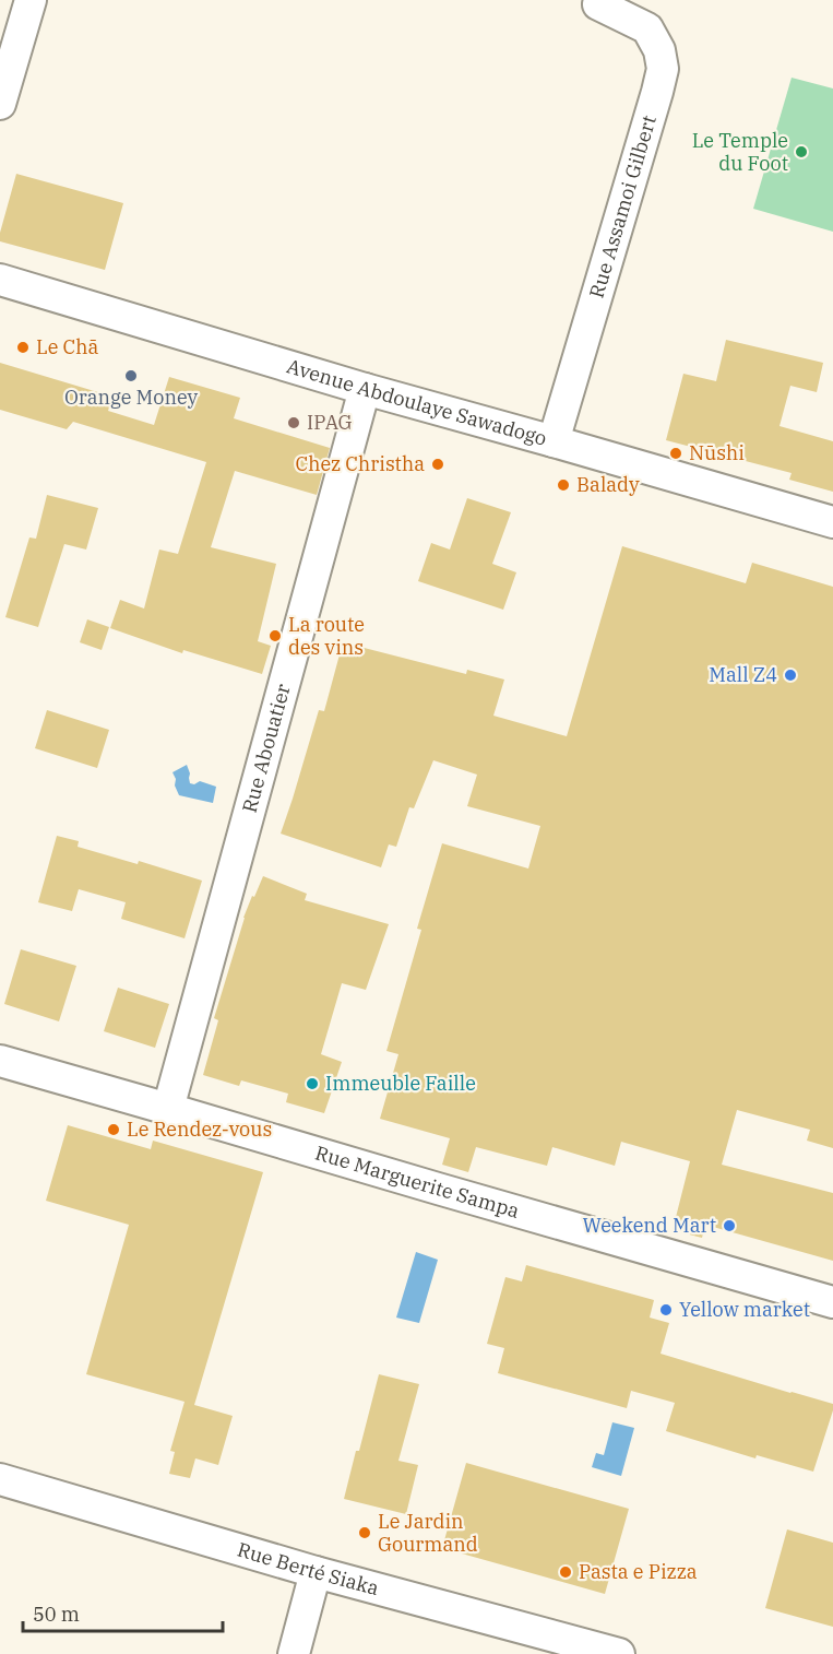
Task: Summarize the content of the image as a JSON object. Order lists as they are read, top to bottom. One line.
{"streets":{"street":["Rue Assamoi Gilbert","Avenue Abdoulaye Sawadogo","Rue Abouatier","Rue Marguerite Sampa","Rue Berté Siaka"]},"crossings":[["Rue Assamoi Gilbert","Avenue Abdoulaye Sawadogo"],["Avenue Abdoulaye Sawadogo","Rue Abouatier"],["Rue Abouatier","Rue Marguerite Sampa"]],"places":["Le Temple du Foot","Le Chā","Orange Money","IPAG","Nūshi","Chez Christha","Balady","La route des vins","Mall Z4","Immeuble Faille","Le Rendez-vous","Weekend Mart","Yellow market","Le Jardin Gourmand","Pasta e Pizza"],"scale_bar":"50 m"}
